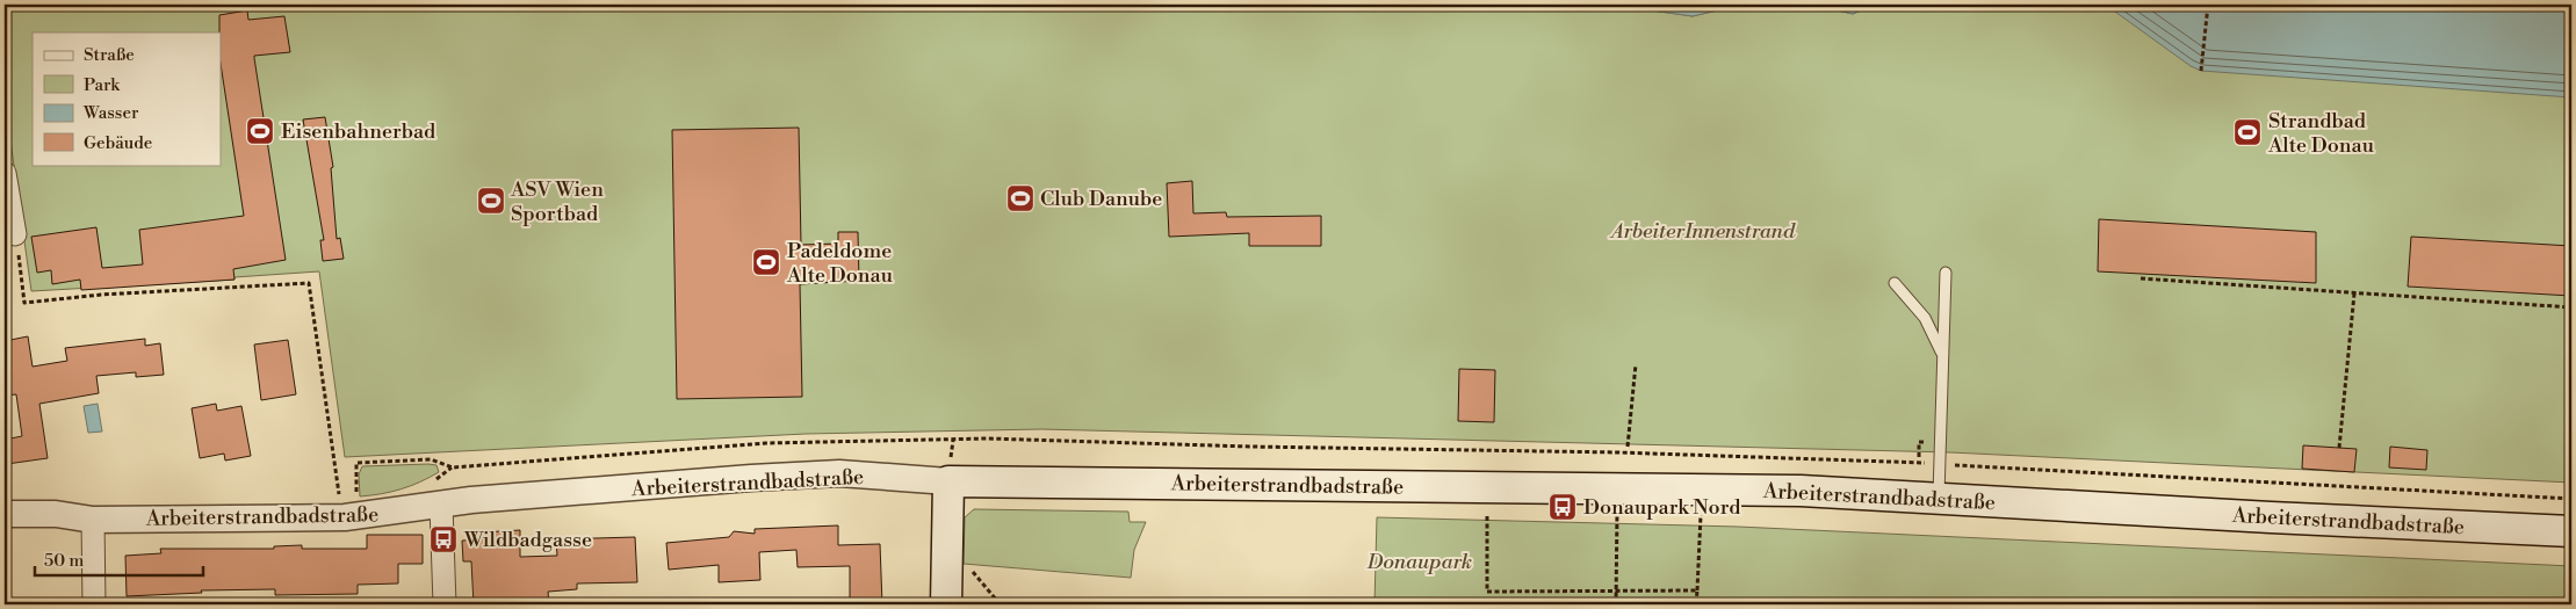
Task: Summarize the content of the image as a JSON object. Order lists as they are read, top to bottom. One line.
{"streets":{"main road":["Arbeiterstrandbadstraße"]},"parks":["ArbeiterInnenstrand","Donaupark"],"places":{"sports":["Eisenbahnerbad","Strandbad Alte Donau","Club Danube","ASV Wien Sportbad","Padeldome Alte Donau"],"bus stop":["Donaupark Nord","Wildbadgasse"]},"legend":["Straße","Park","Wasser","Gebäude"],"scale_bar":"50 m"}
